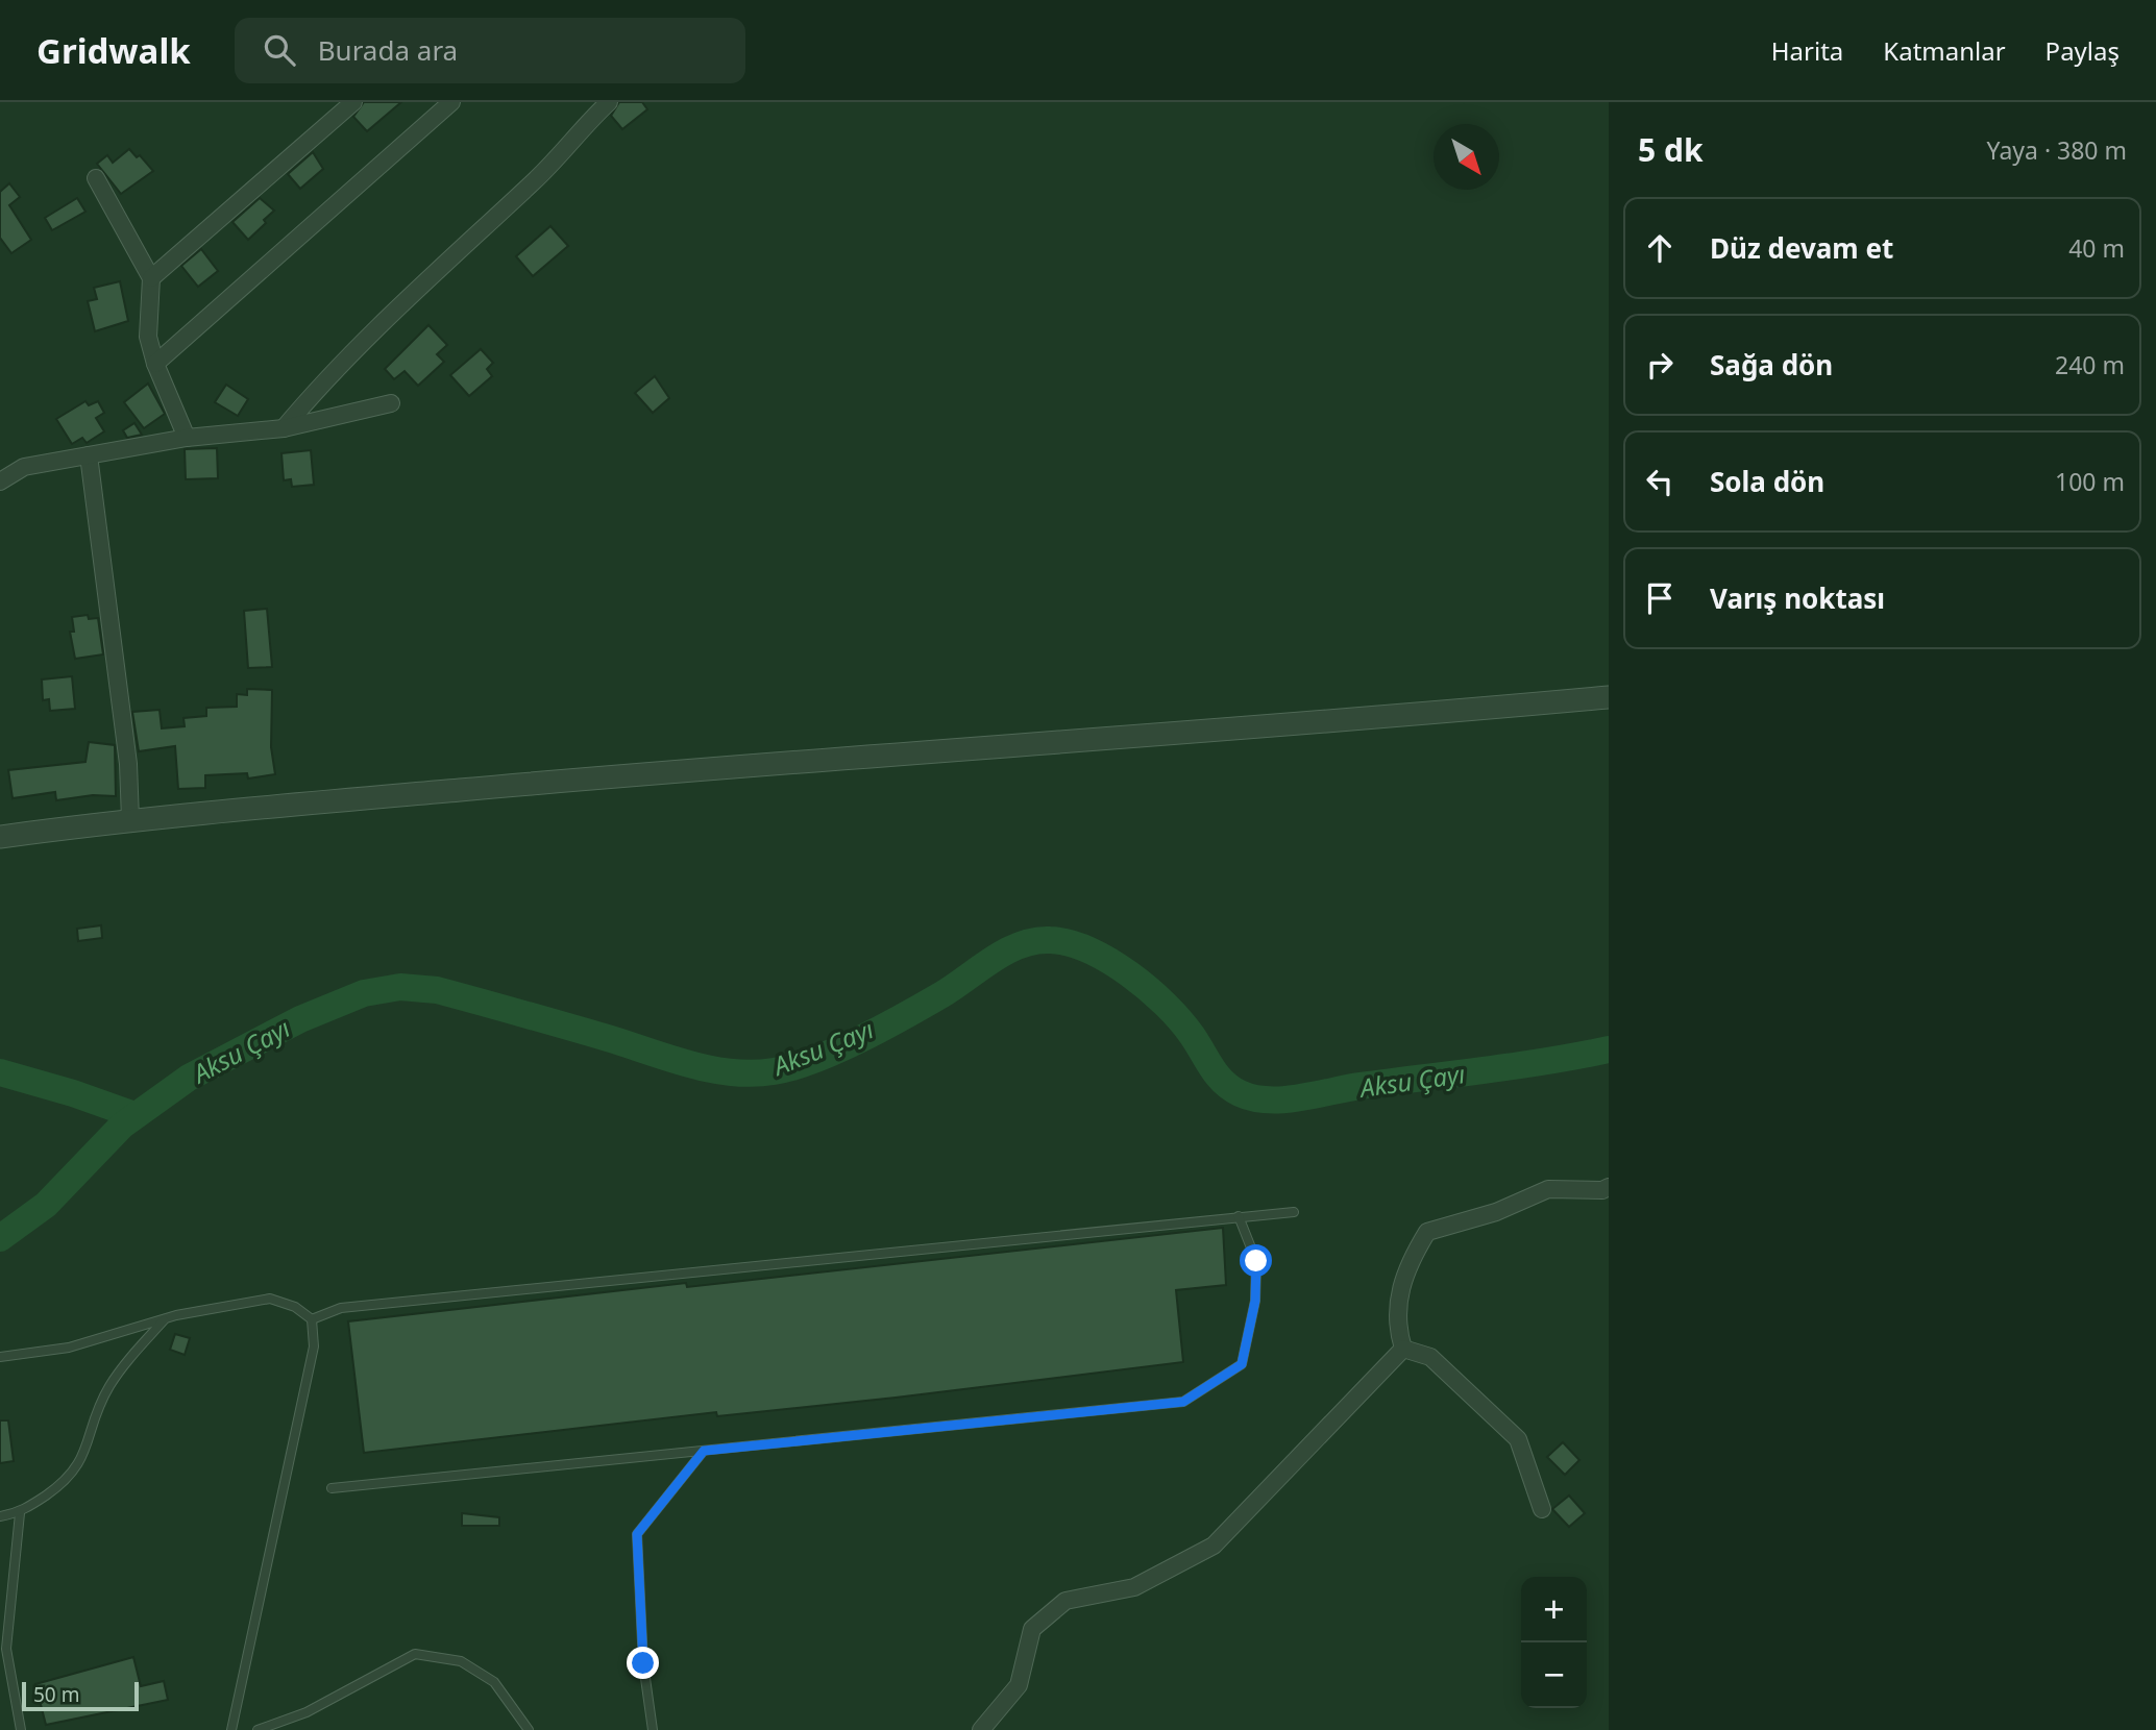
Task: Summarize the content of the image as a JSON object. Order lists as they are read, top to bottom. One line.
{"water":["Aksu Çayı"],"scale_bar":"50 m","north":"bottom right","page":{"header":"Gridwalk","search":"Burada ara","nav":["Harita","Katmanlar","Paylaş"],"heading":["5 dk","Yaya · 380 m"],"list":[["Düz devam et","40 m"],["Sağa dön","240 m"],["Sola dön","100 m"],"Varış noktası"],"map_buttons":["+","−"],"scale":"50 m"}}
